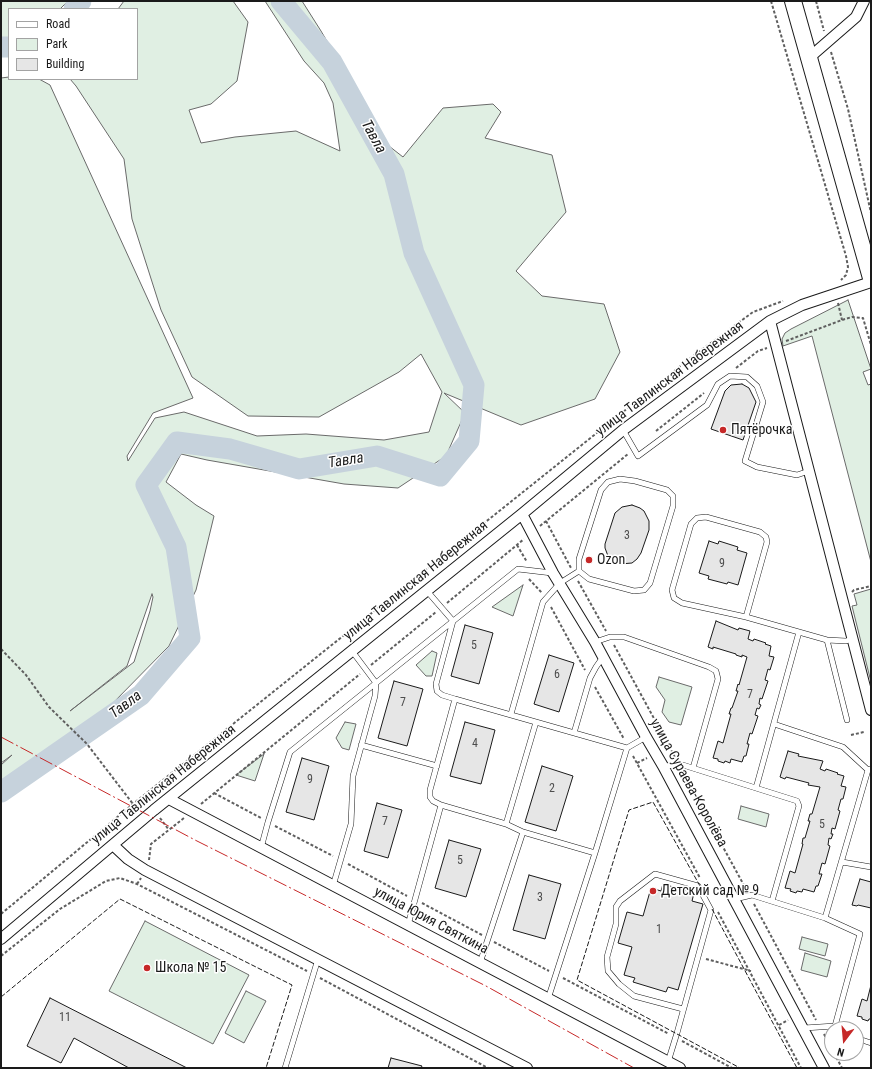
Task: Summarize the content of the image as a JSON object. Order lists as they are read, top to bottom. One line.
{"streets":{"street":["улица Тавлинская Набережная","улица Сураева-Королёва","улица Юрия Святкина"]},"crossings":[["улица Тавлинская Набережная","улица Сураева-Королёва"],["улица Тавлинская Набережная","улица Юрия Святкина"]],"water":["Тавла"],"places":["Пятёрочка","Ozon","Детский сад № 9","Школа № 15"],"house_numbers":["3","9","5","6","7","7","4","9","2","7","5","5","3","1","11"],"legend":["Road","Park","Building"],"north":"bottom"}
